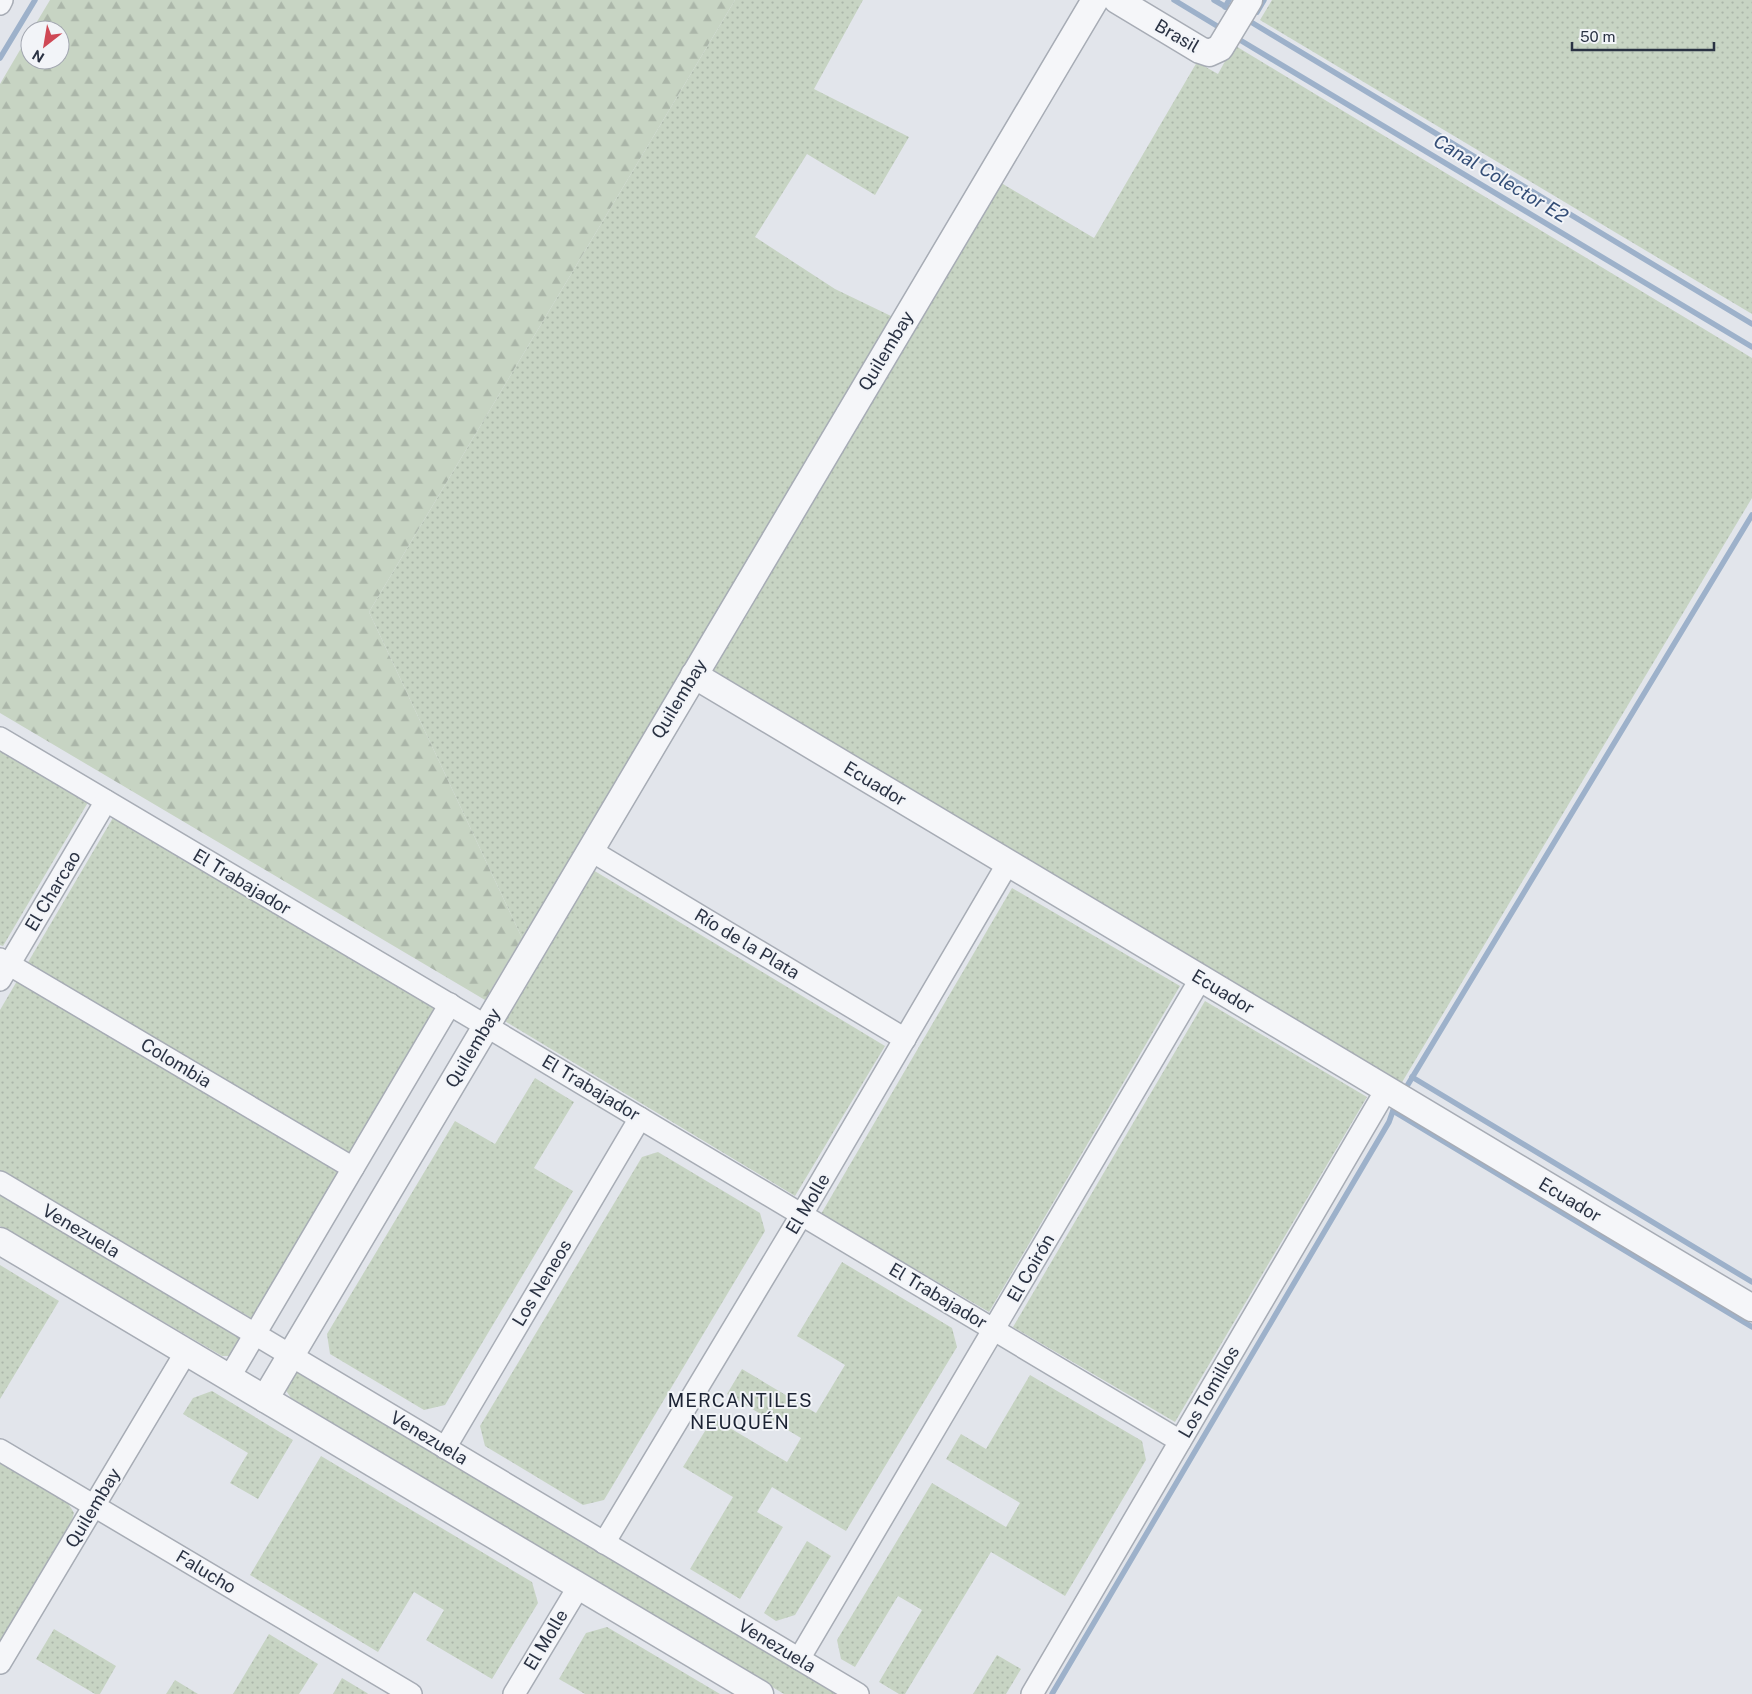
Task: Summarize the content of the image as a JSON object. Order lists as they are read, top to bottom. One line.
{"streets":{"street":["Brasil","Quilembay","Ecuador","El Trabajador","El Charcao","Río de la Plata","Colombia","El Molle","Venezuela","El Coirón","Los Neneos","Los Tomillos","Falucho"]},"crossings":[["Quilembay","Ecuador"],["Quilembay","El Trabajador"],["Quilembay","Río de la Plata"],["Quilembay","Venezuela"],["Quilembay","Falucho"],["Ecuador","El Molle"],["Ecuador","El Coirón"],["Ecuador","Los Tomillos"],["El Trabajador","El Charcao"],["El Trabajador","El Molle"],["El Trabajador","El Coirón"],["El Trabajador","Los Neneos"],["El Trabajador","Los Tomillos"],["El Charcao","Colombia"],["Río de la Plata","El Molle"],["El Molle","Venezuela"],["Venezuela","El Coirón"],["Venezuela","Los Neneos"]],"districts":["MERCANTILES NEUQUÉN"],"water":["Canal Colector E2"],"scale_bar":"50 m","north":"bottom left"}
